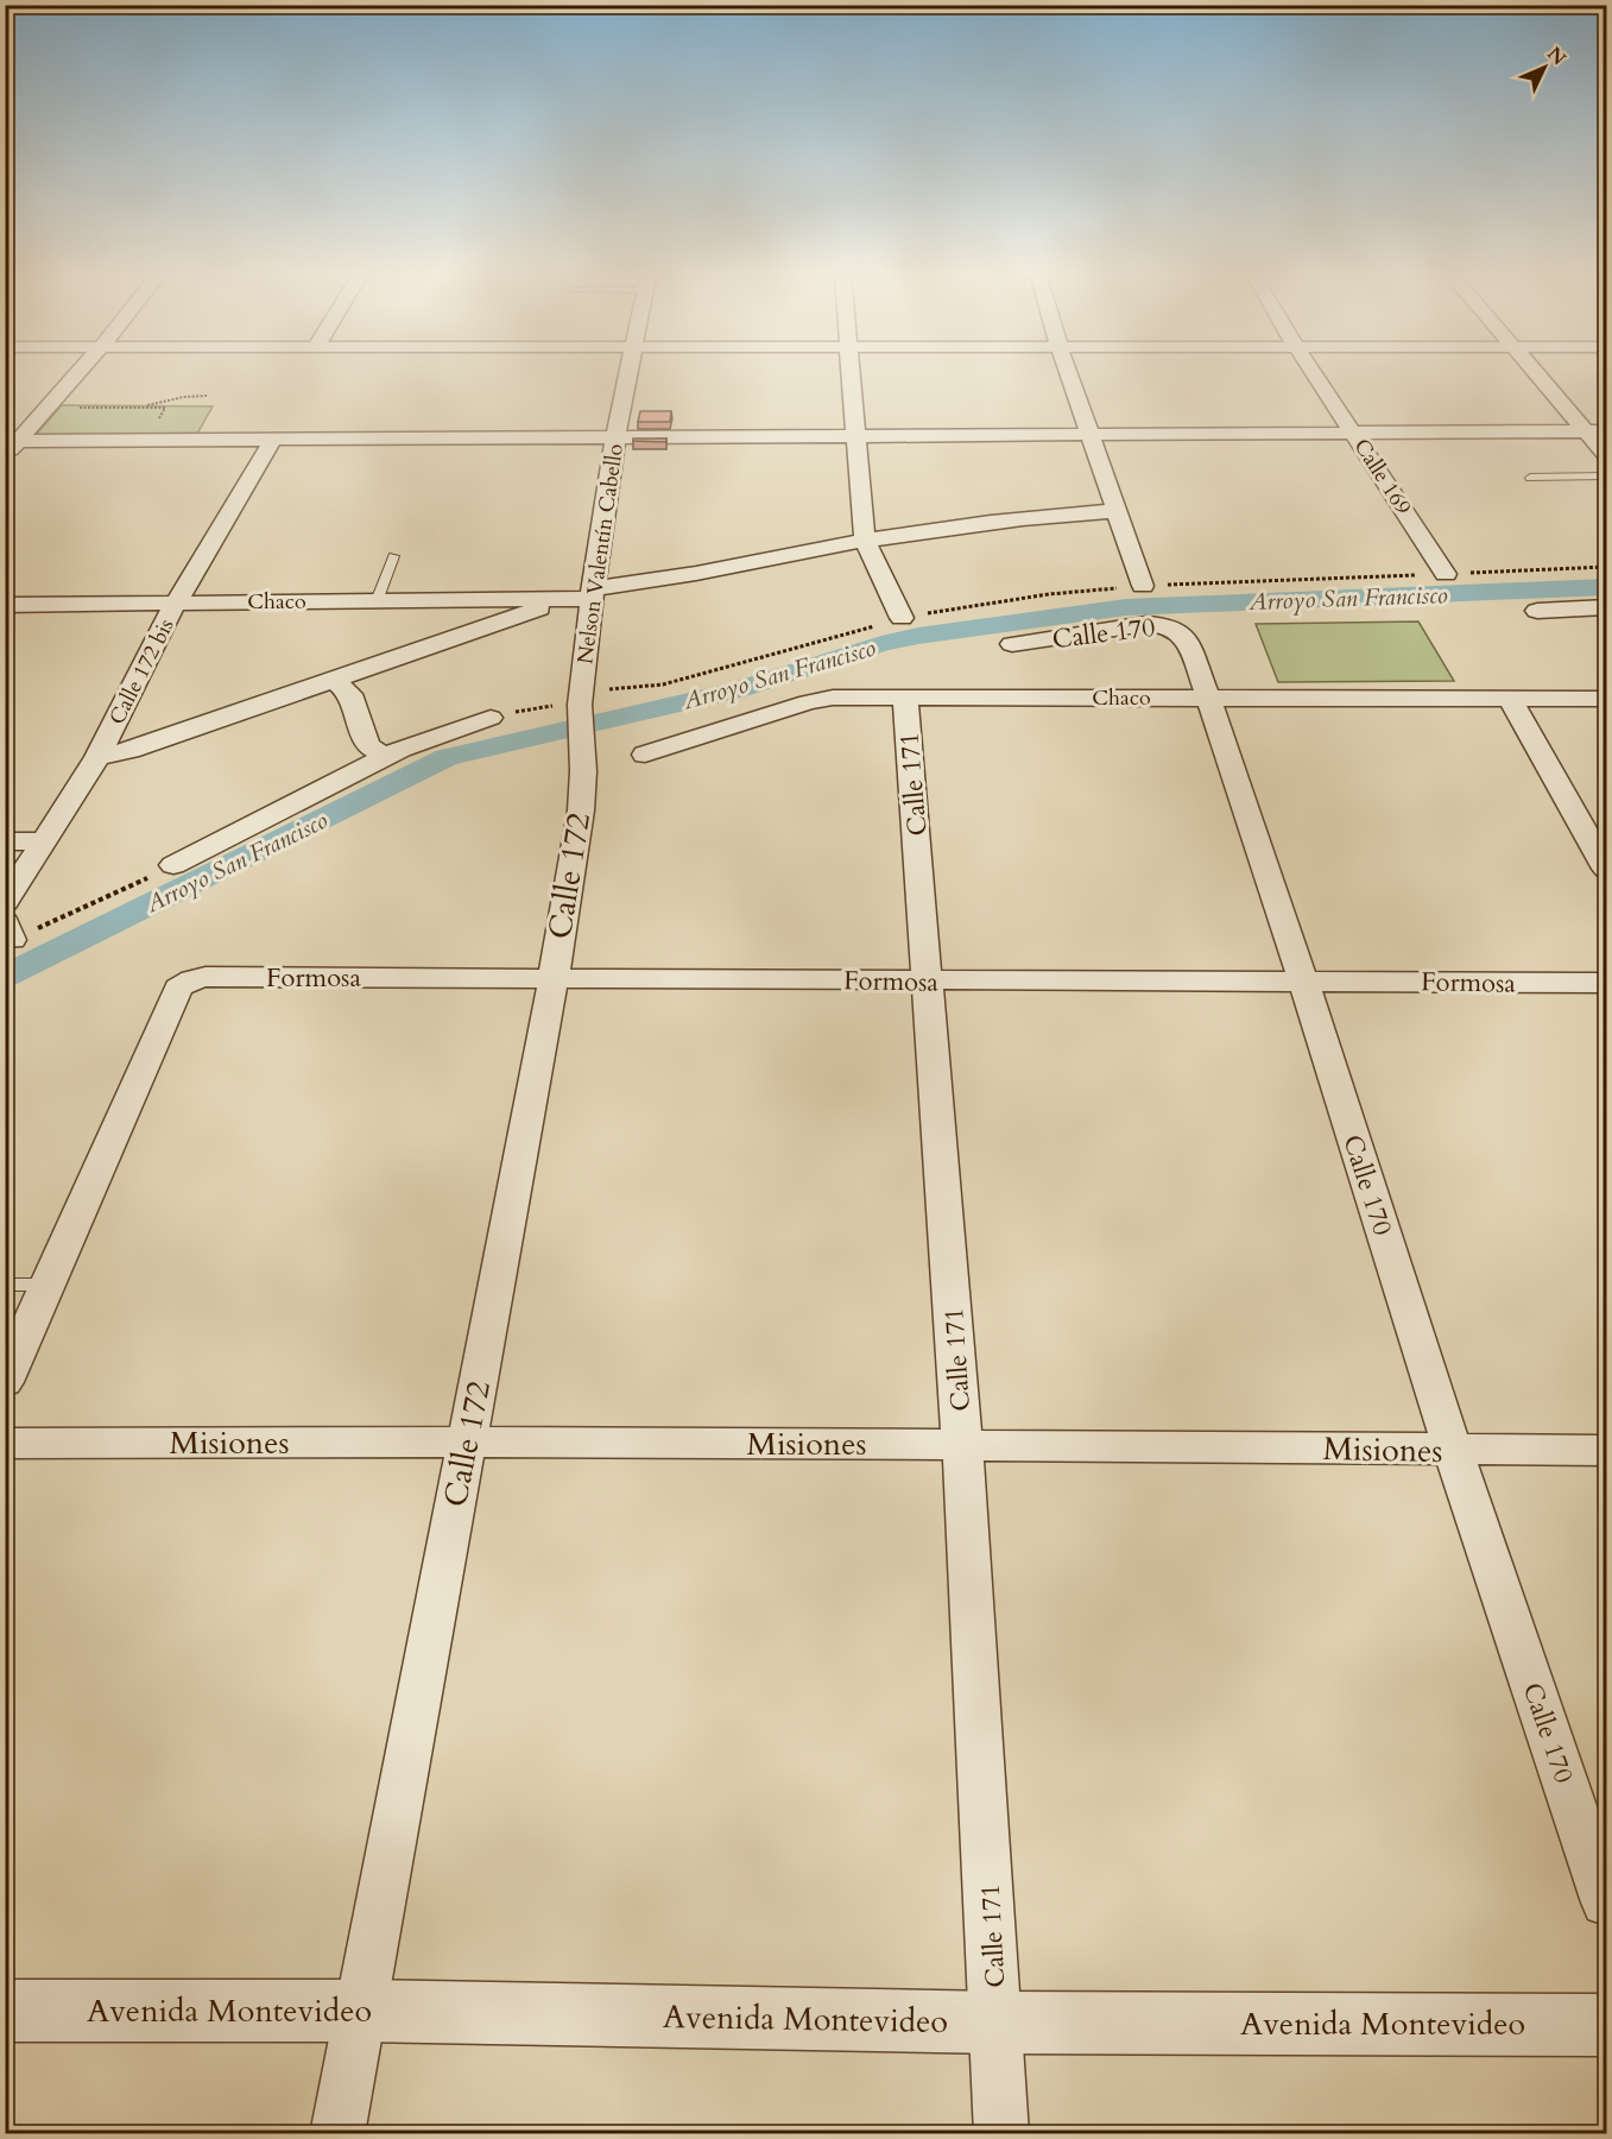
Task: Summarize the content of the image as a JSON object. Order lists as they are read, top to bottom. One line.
{"streets":{"street":["Calle 169","Nelson Valentín Cabello","Chaco","Calle 170","Calle 172 bis","Calle 171","Calle 172","Formosa","Misiones","Avenida Montevideo"]},"crossings":[["Nelson Valentín Cabello","Chaco"],["Nelson Valentín Cabello","Calle 172"],["Chaco","Calle 170"],["Chaco","Calle 172 bis"],["Chaco","Calle 171"],["Calle 170","Formosa"],["Calle 170","Misiones"],["Calle 171","Formosa"],["Calle 171","Misiones"],["Calle 171","Avenida Montevideo"],["Calle 172","Formosa"],["Calle 172","Misiones"],["Calle 172","Avenida Montevideo"]],"water":["Arroyo San Francisco"],"north":"top right"}
